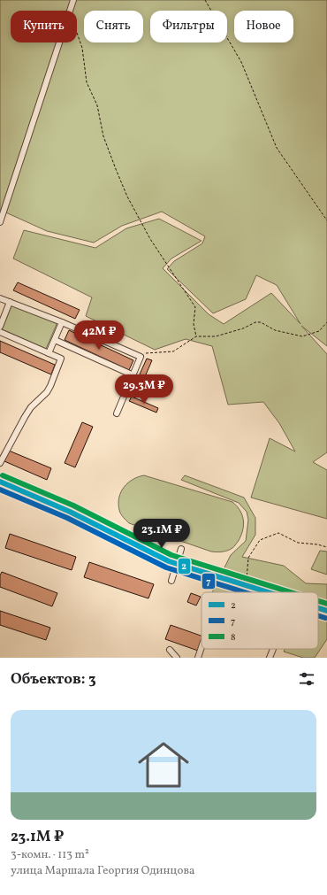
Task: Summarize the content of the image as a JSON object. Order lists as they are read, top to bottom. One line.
{"lines":["transit line 8","transit line 2","transit line 7"],"legend":["2","7","8"],"page":{"chip":["Купить","Снять","Фильтры","Новое"],"price":["42M ₽","29.3M ₽","23.1M ₽"],"heading":"Объектов: 3","list":[{"name":"23.1M ₽","note":"3-комн. · 113 m² · улица Маршала Георгия Одинцова"}]}}
